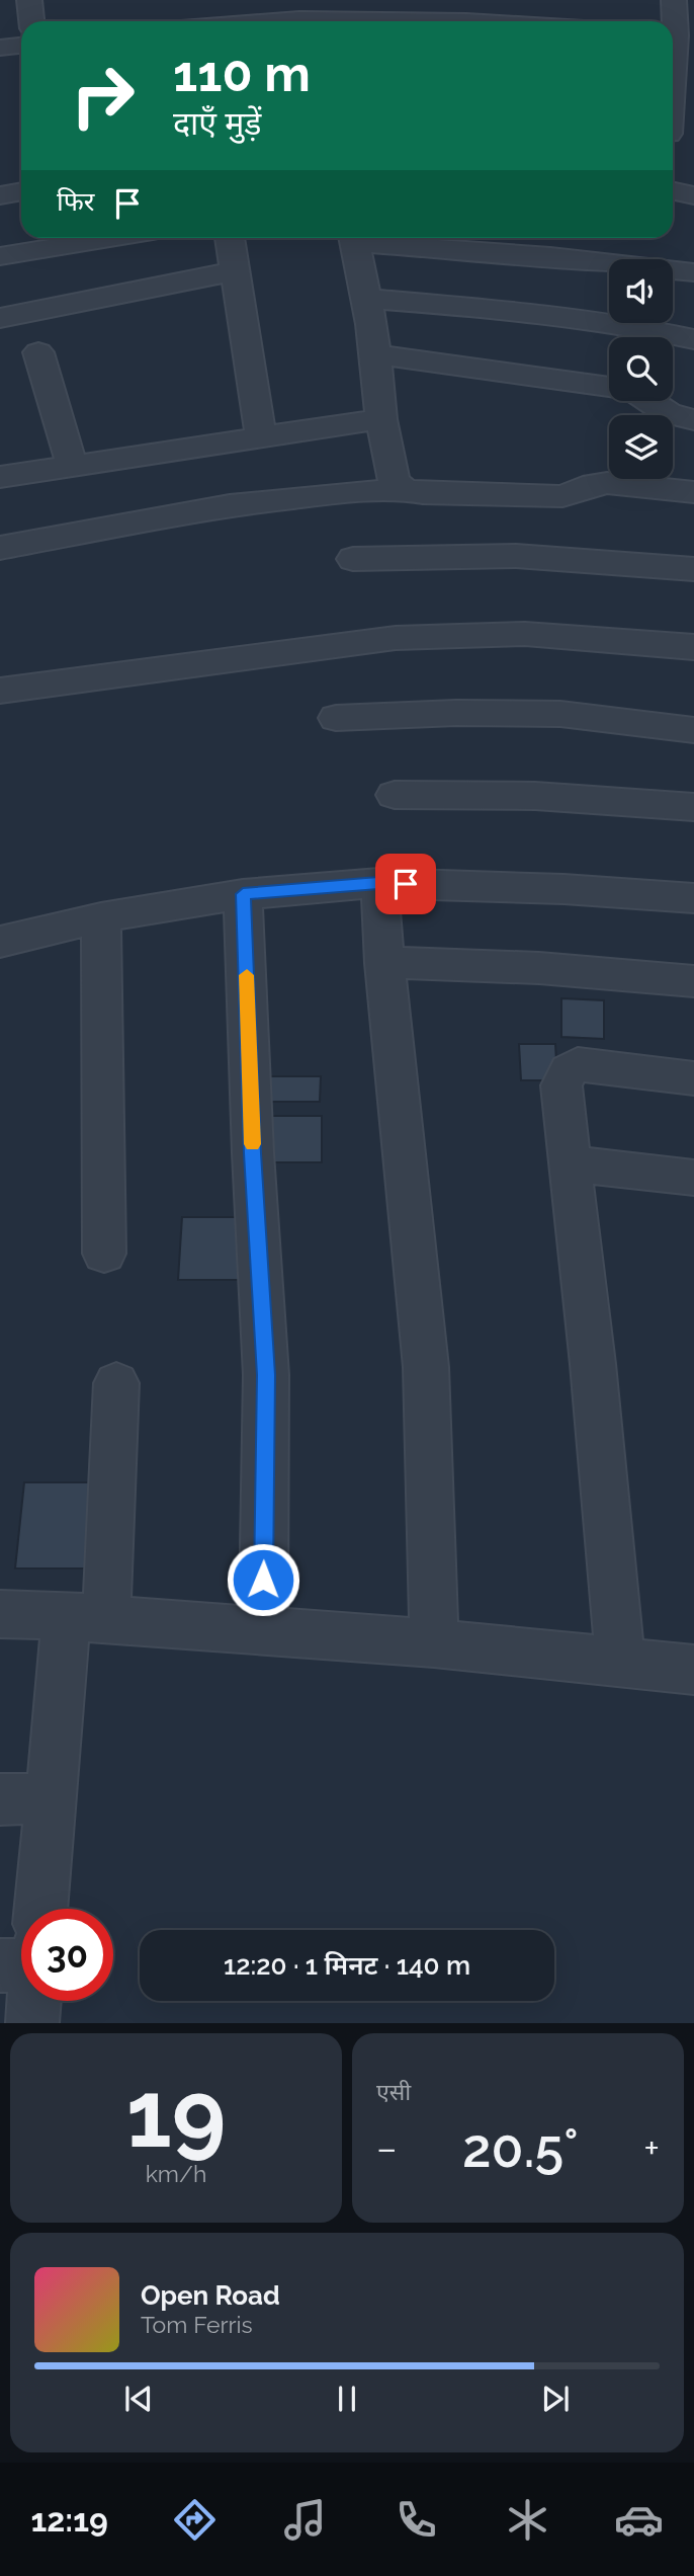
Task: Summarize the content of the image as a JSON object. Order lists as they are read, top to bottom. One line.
{"page":{"turn":["110 m","दाएँ मुड़ें"],"then":"फिर","limit":"30","trip":"12:20 · 1 मिनट · 140 m","tile":[["19","km/h"],"एसी"],"heat":["−","20.5°","+"],"song":["Open Road","Tom Ferris"],"tabs":"12:19"}}
